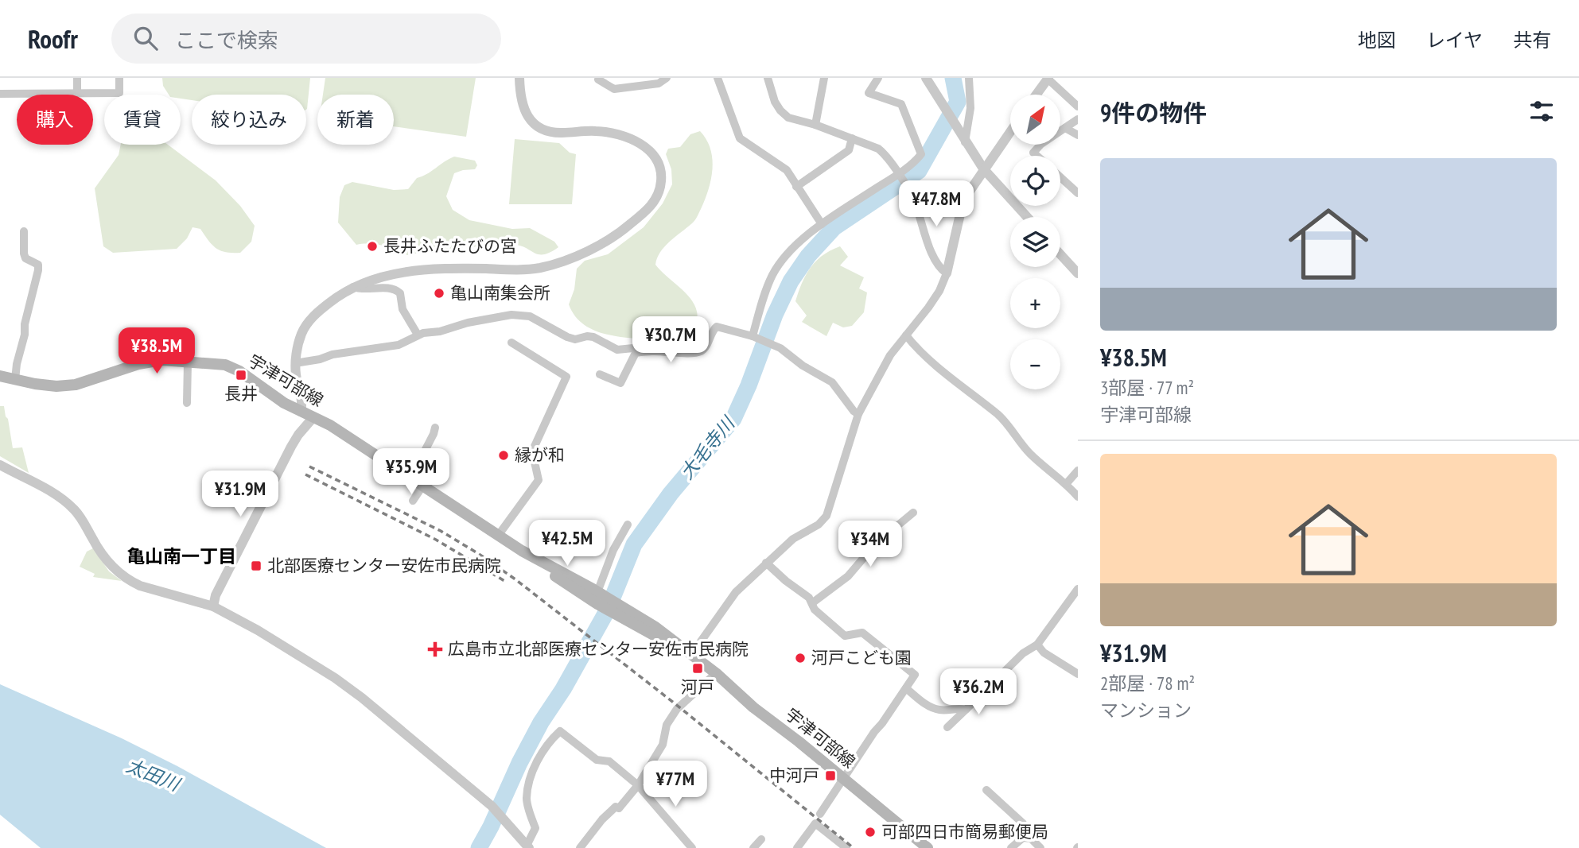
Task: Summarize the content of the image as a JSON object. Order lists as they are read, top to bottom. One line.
{"streets":{"main road":["宇津可部線"]},"districts":["亀山南一丁目"],"water":["大毛寺川","太田川"],"places":{"other":["長井ふたたびの宮","亀山南集会所","縁が和","河戸こども園","可部四日市簡易郵便局"],"transit":["長井","北部医療センター安佐市民病院","河戸","中河戸"],"health":["広島市立北部医療センター安佐市民病院"]},"north":"top right","page":{"header":"Roofr","search":"ここで検索","nav":["地図","レイヤ","共有"],"heading":"9件の物件","map_buttons":["+","−"],"chip":["購入","賃貸","絞り込み","新着"],"list":[{"name":"¥38.5M","note":"3部屋 · 77 m² · 宇津可部線"},{"name":"¥31.9M","note":"2部屋 · 78 m² · マンション"}],"price":["¥47.8M","¥30.7M","¥38.5M","¥35.9M","¥31.9M","¥42.5M","¥34M","¥36.2M","¥77M"]}}
